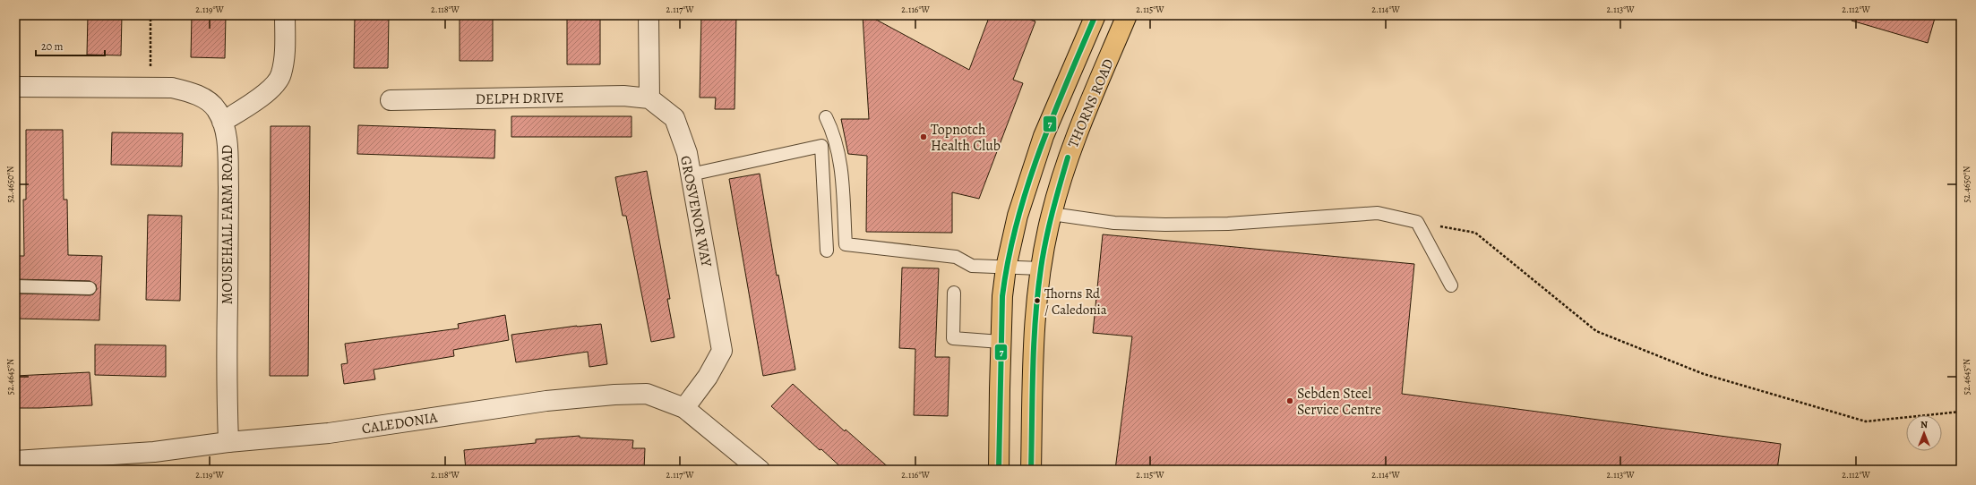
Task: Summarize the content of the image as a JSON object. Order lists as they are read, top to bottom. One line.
{"streets":{"highway":["THORNS ROAD"],"street":["DELPH DRIVE","GROSVENOR WAY","MOUSEHALL FARM ROAD","CALEDONIA"]},"crossings":[["DELPH DRIVE","GROSVENOR WAY"],["GROSVENOR WAY","CALEDONIA"],["MOUSEHALL FARM ROAD","CALEDONIA"]],"places":["Topnotch Health Club","Thorns Rd / Caledonia","Sebden Steel Service Centre"],"lines":["transit line 7"],"scale_bar":"20 m","north":"top","coordinates":["2.119°W","2.118°W","2.117°W","2.116°W","2.115°W","2.114°W","2.113°W","2.112°W","52.4650°N","52.4645°N"]}
